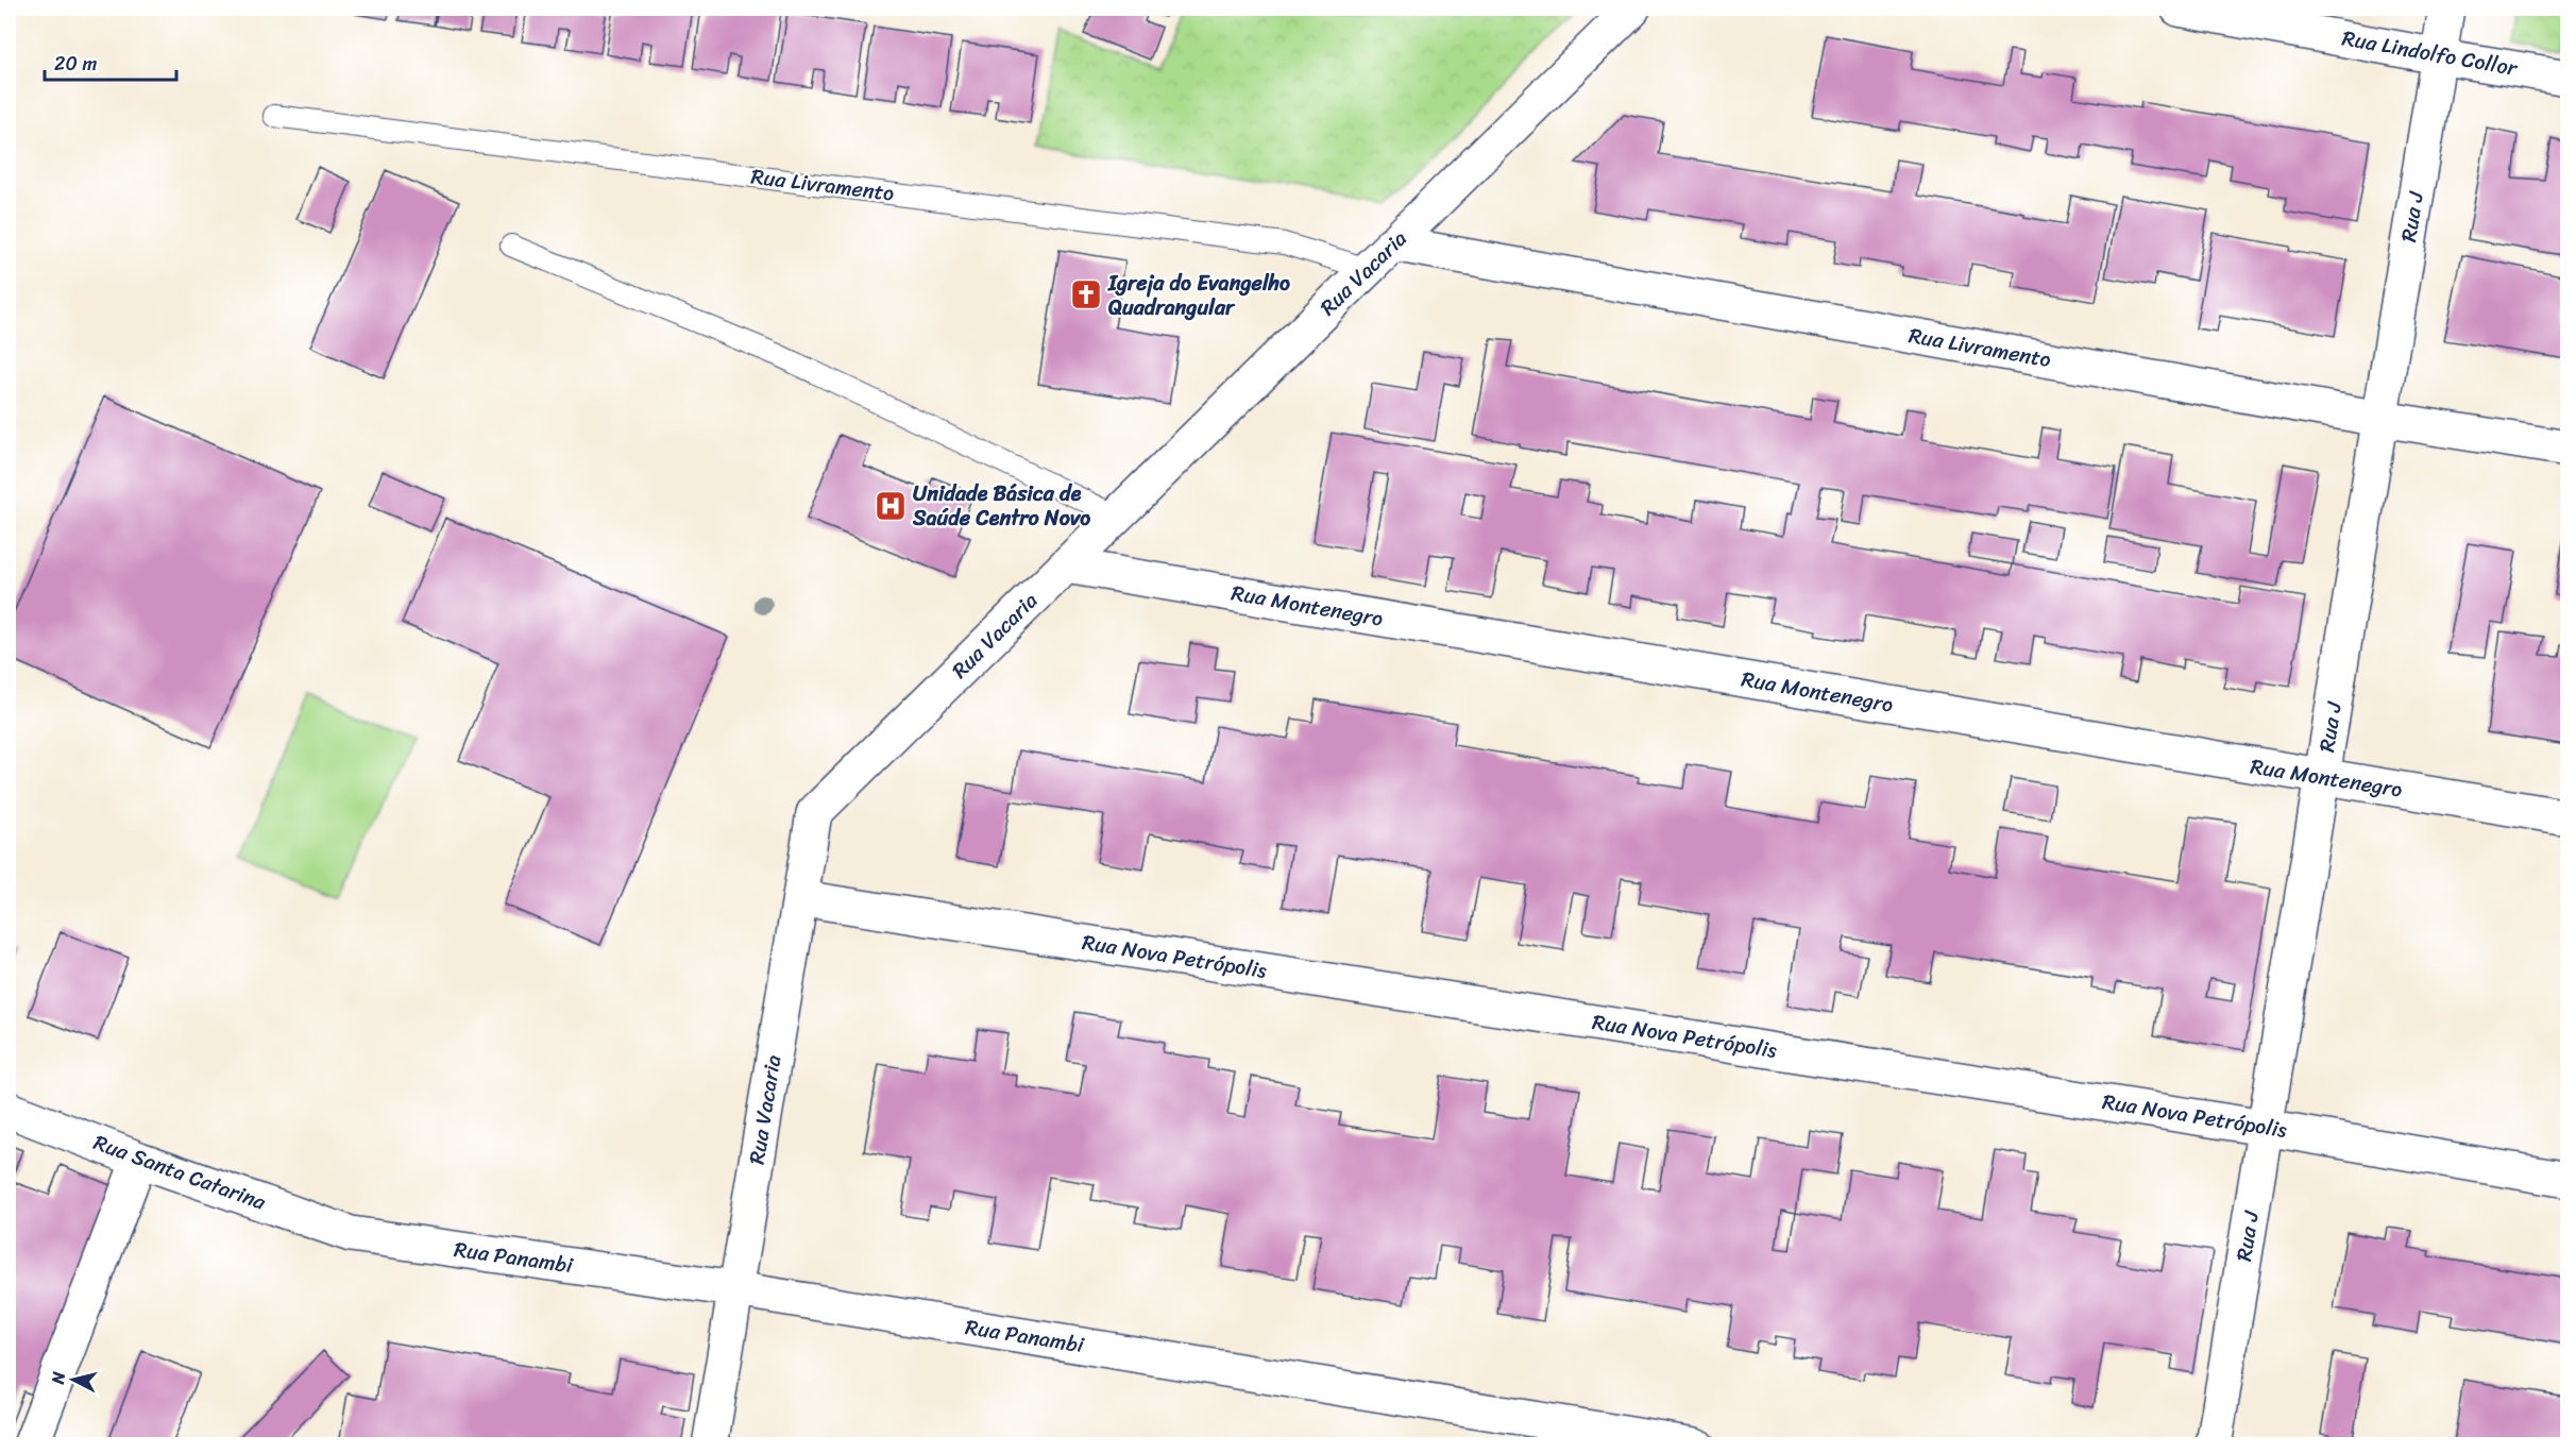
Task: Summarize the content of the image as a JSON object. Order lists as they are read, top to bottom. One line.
{"streets":{"street":["Rua Lindolfo Collor","Rua Livramento","Rua J","Rua Vacaria","Rua Montenegro","Rua Nova Petrópolis","Rua Santa Catarina","Rua Panambi"]},"crossings":[["Rua Lindolfo Collor","Rua J"],["Rua Livramento","Rua J"],["Rua Livramento","Rua Vacaria"],["Rua J","Rua Montenegro"],["Rua J","Rua Nova Petrópolis"],["Rua Vacaria","Rua Montenegro"],["Rua Vacaria","Rua Nova Petrópolis"],["Rua Vacaria","Rua Panambi"],["Rua Santa Catarina","Rua Panambi"]],"places":{"church":["Igreja do Evangelho Quadrangular"],"hospital":["Unidade Básica de Saúde Centro Novo"]},"scale_bar":"20 m","north":"left"}
